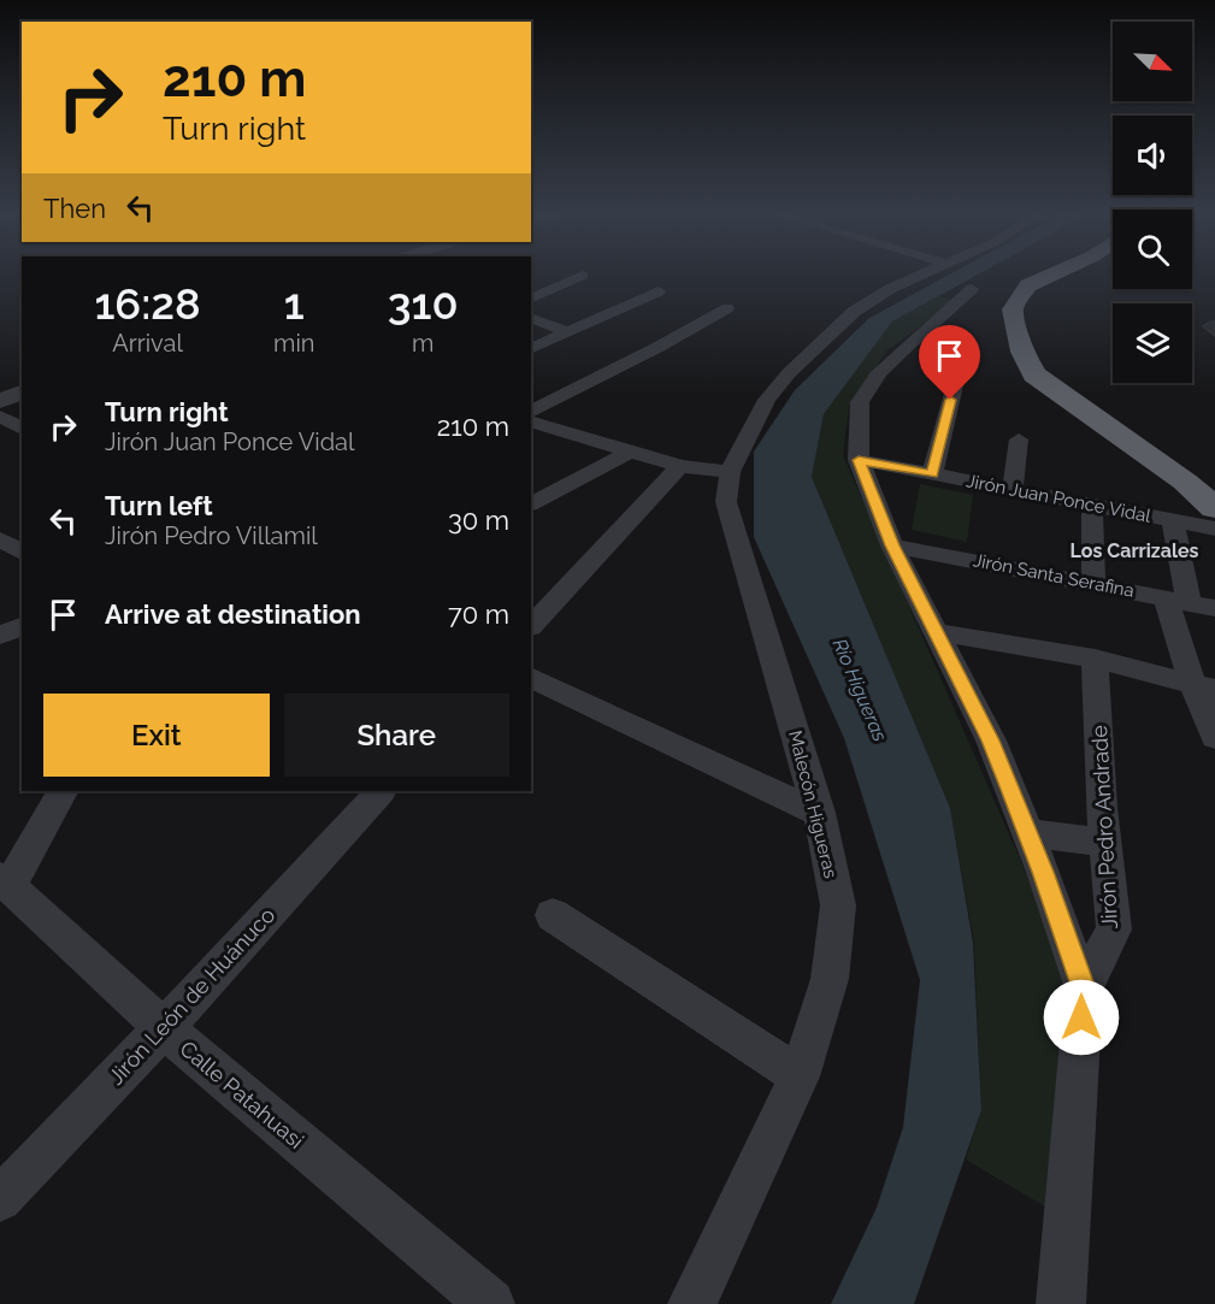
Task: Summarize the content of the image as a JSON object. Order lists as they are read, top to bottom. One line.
{"streets":{"street":["Jirón Juan Ponce Vidal","Jirón Santa Serafina","Malecón Higueras","Jirón Pedro Andrade","Jirón León de Huánuco","Calle Patahuasi"]},"crossings":[["Jirón León de Huánuco","Calle Patahuasi"]],"districts":["Los Carrizales"],"water":["Río Higueras"],"north":"bottom right","page":{"turn":["210 m","Turn right"],"then":"Then","eta":["16:28","Arrival","1","min","310","m"],"list":[{"name":"Turn right","note":"Jirón Juan Ponce Vidal","value":"210 m"},{"name":"Turn left","note":"Jirón Pedro Villamil","value":"30 m"},{"name":"Arrive at destination","value":"70 m"}],"buttons":["Exit","Share"]}}
